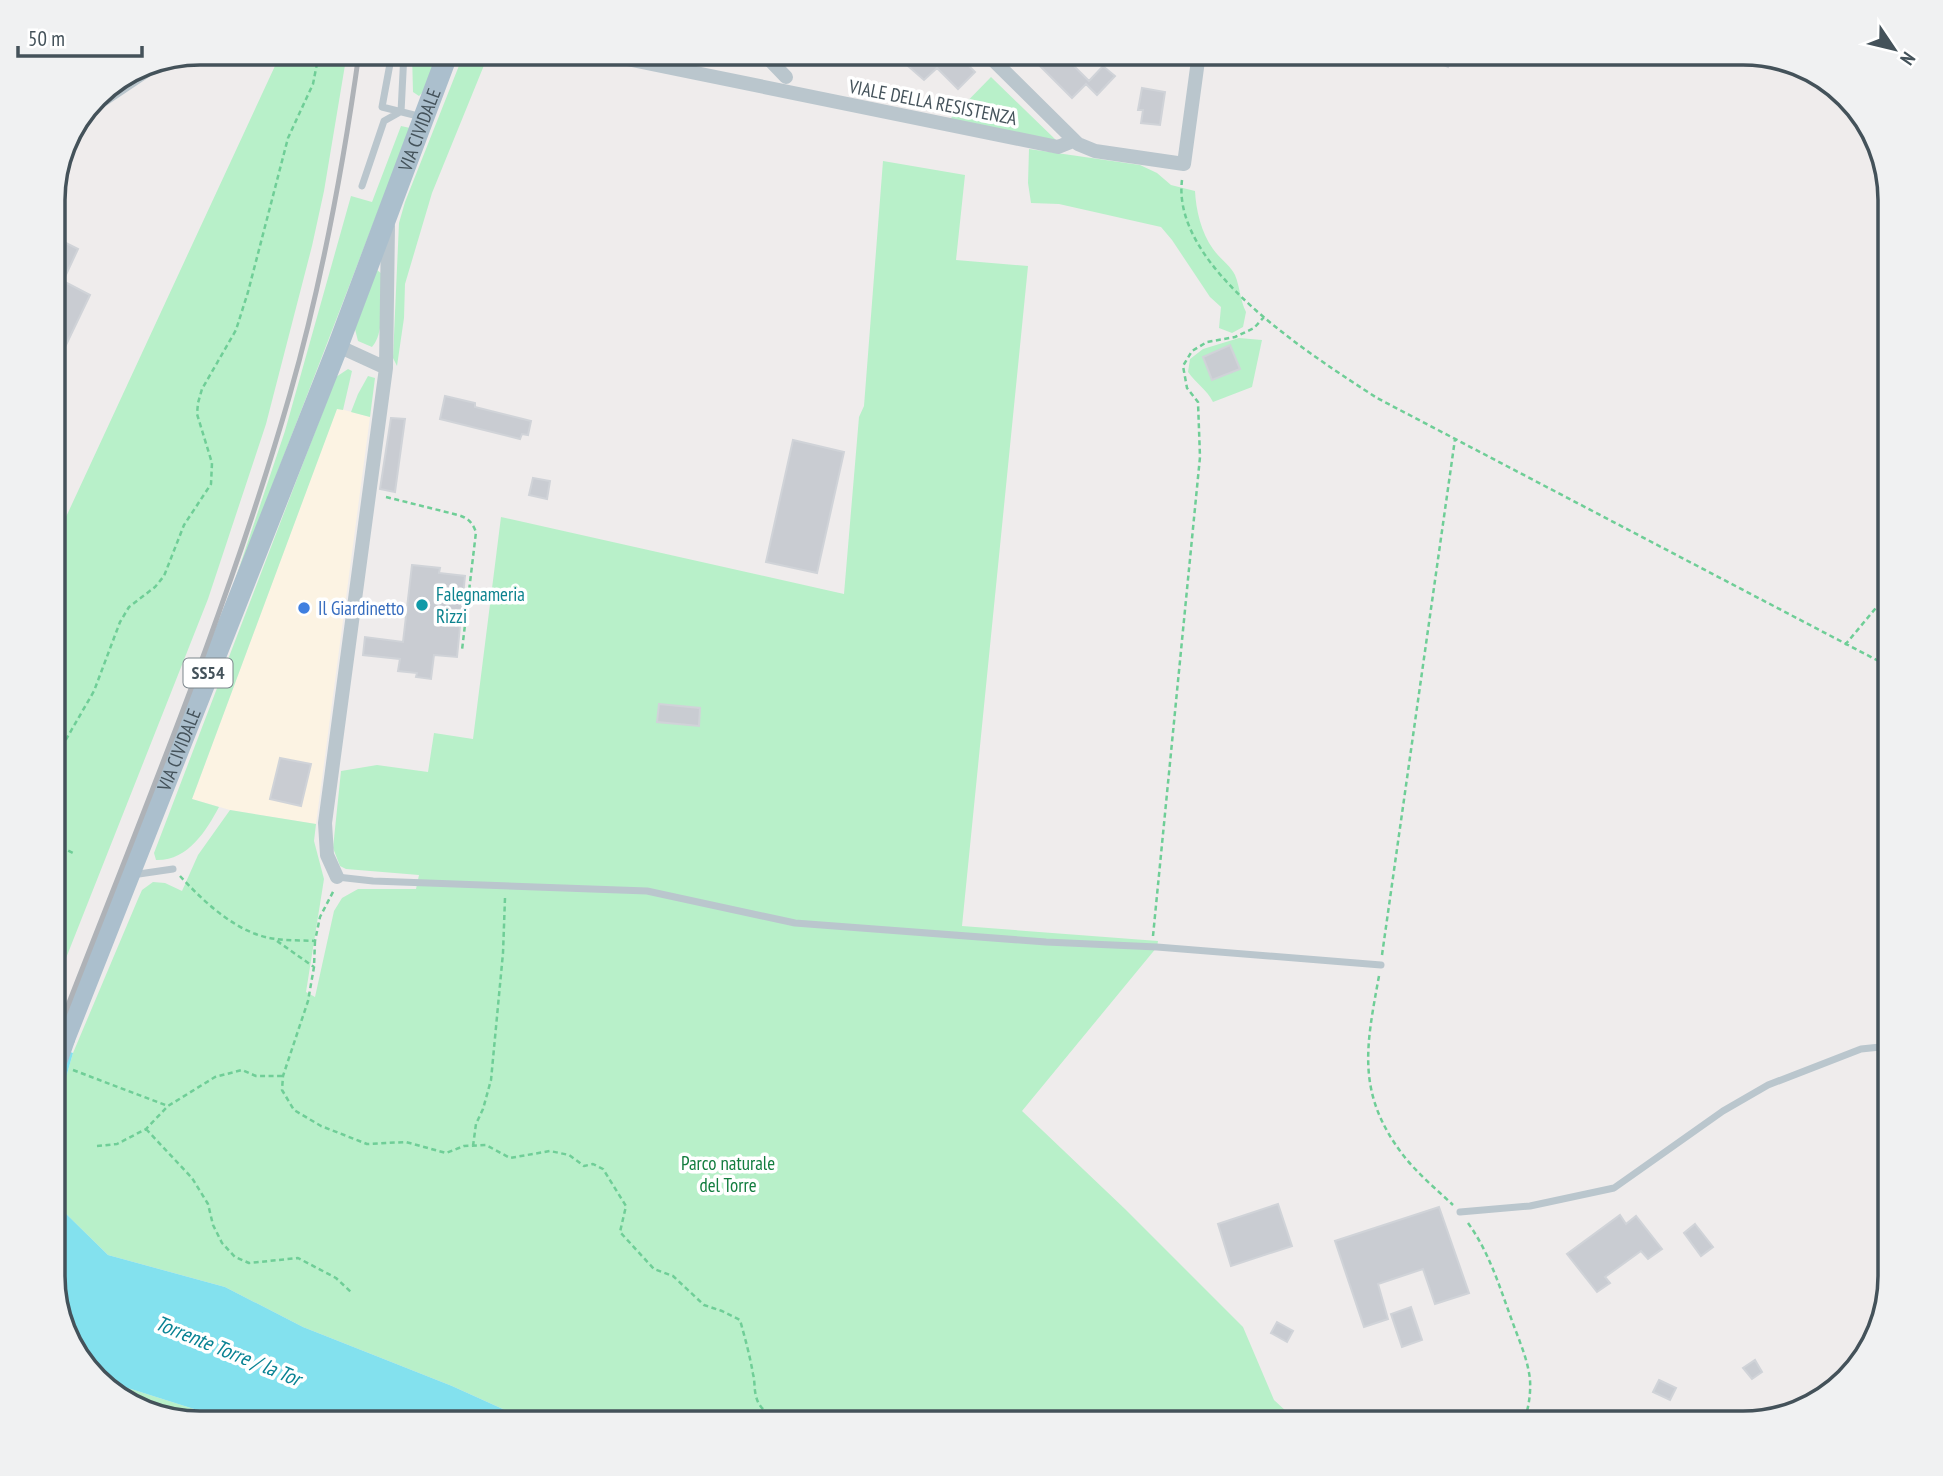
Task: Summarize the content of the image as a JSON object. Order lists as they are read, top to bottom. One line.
{"streets":{"main road":["VIA CIVIDALE","SS54"],"street":["VIALE DELLA RESISTENZA"]},"water":["Torrente Torre / la Tor"],"parks":["Parco naturale del Torre"],"places":["Falegnameria Rizzi","Il Giardinetto"],"scale_bar":"50 m","north":"bottom right"}
